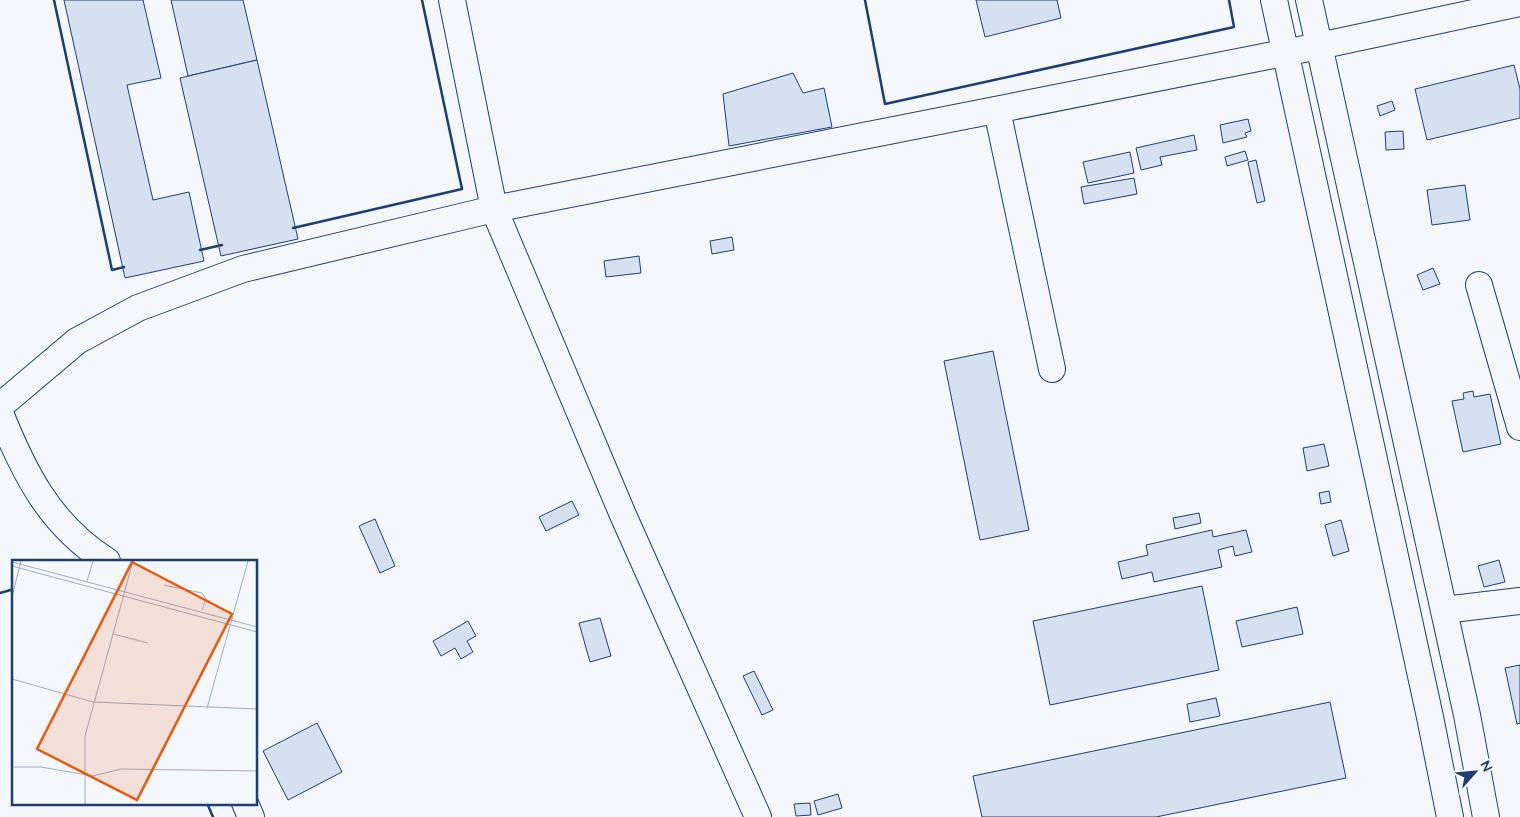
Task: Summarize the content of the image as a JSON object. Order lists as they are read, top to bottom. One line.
{"north":"top right"}
